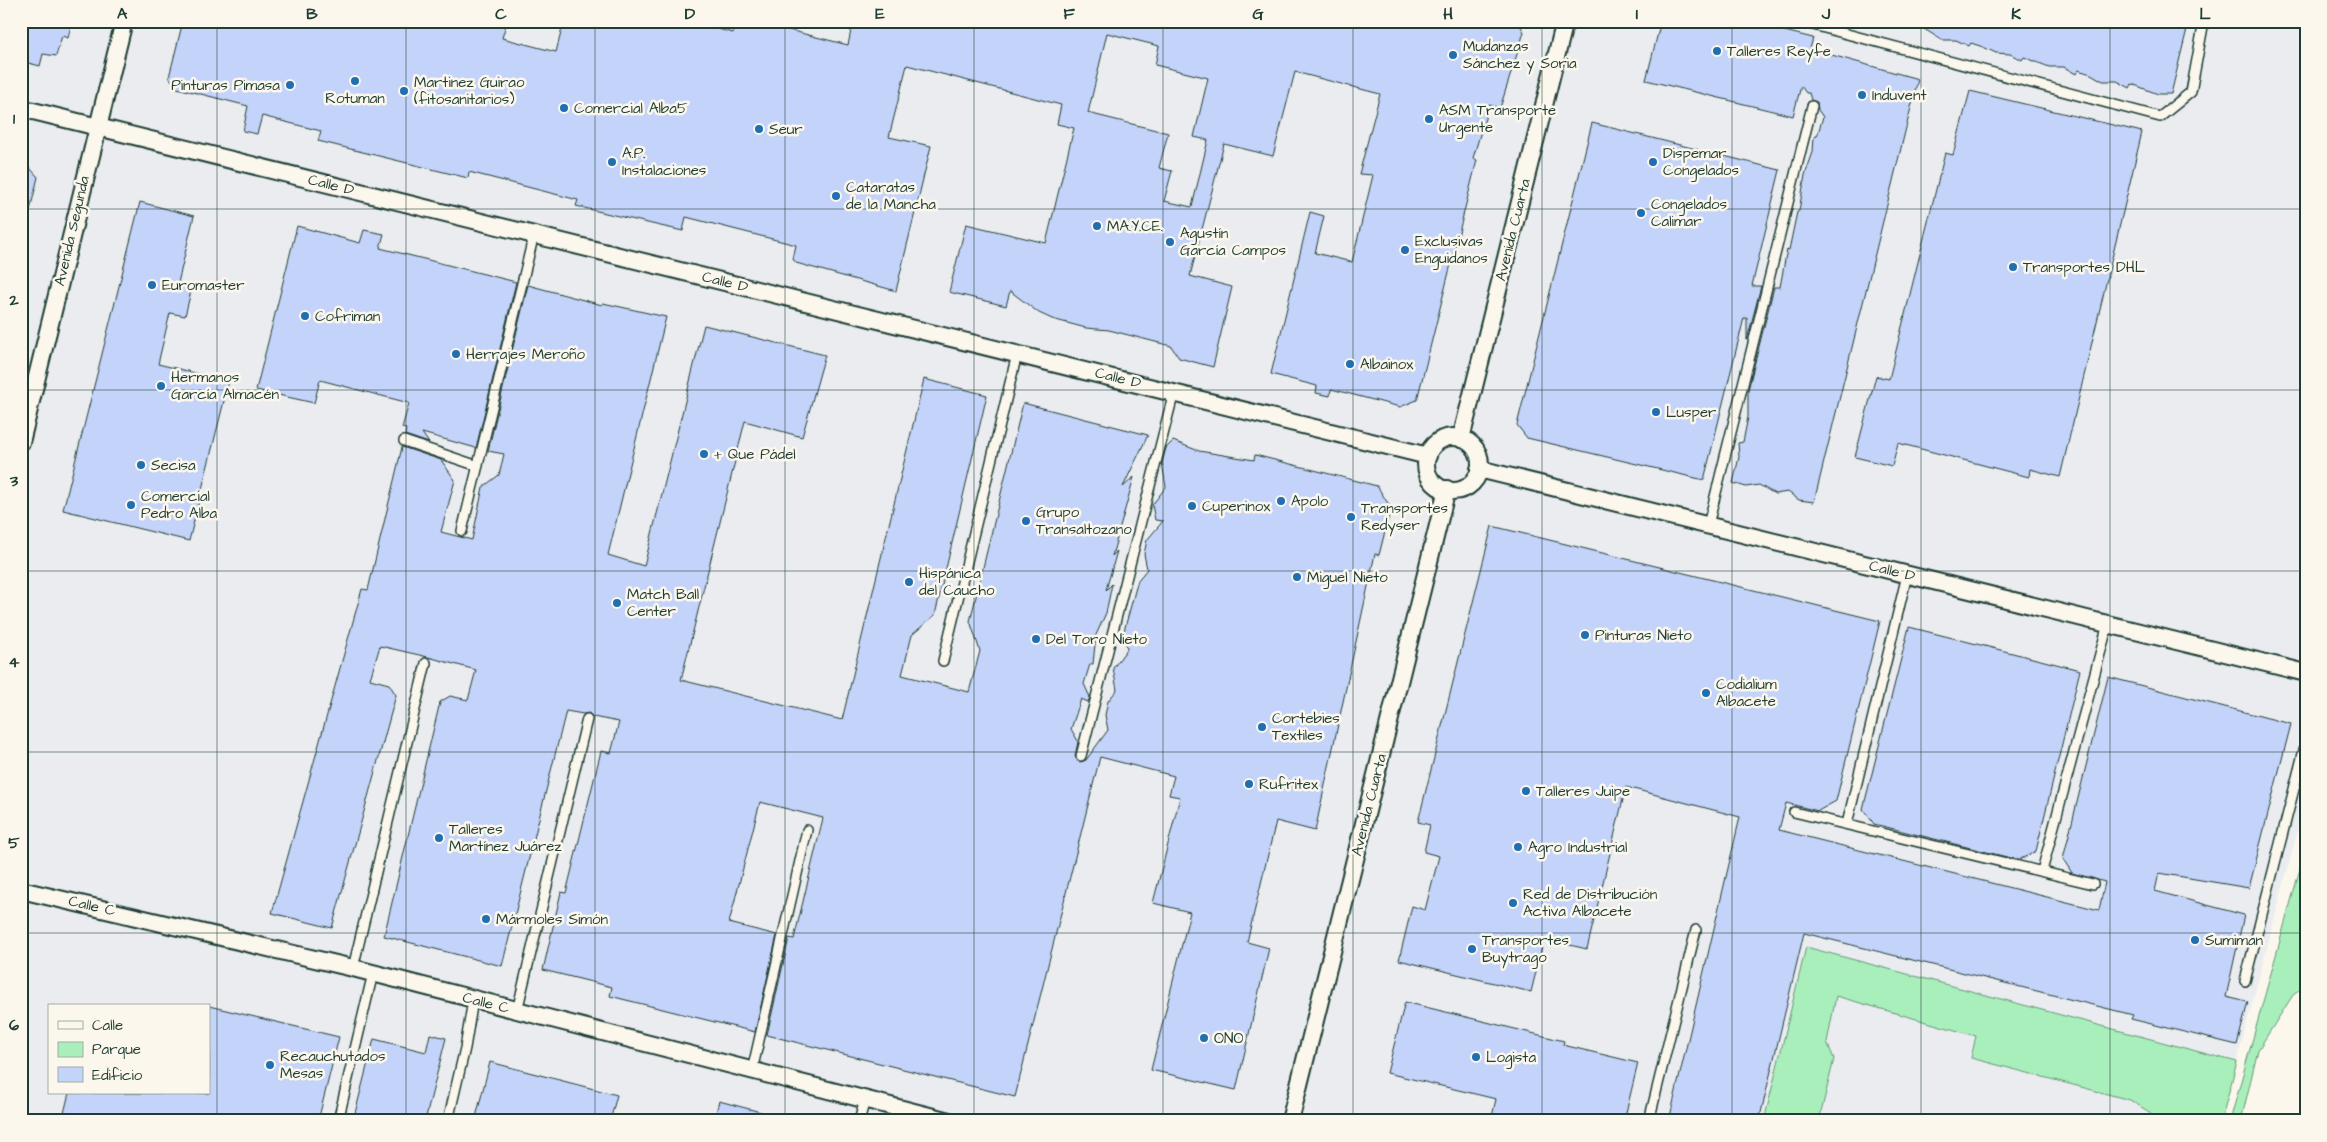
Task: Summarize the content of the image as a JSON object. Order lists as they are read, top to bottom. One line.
{"streets":{"street":["Calle D","Avenida Cuarta","Avenida Segunda","Calle C"]},"crossings":[["Calle D","Avenida Cuarta"],["Calle D","Avenida Segunda"]],"places":["Talleres Reyfe","Mudanzas Sánchez y Soria","Rotuman","Pinturas Pimasa","Martinez Guirao (fitosanitarios)","Induvent","Comercial Alba5","ASM Transporte Urgente","Seur","A.P. Instalaciones","Dispemar Congelados","Cataratas de la Mancha","Congelados Calimar","MA.Y.CE.","Agustín García Campos","Exclusivas Enguidanos","Transportes DHL","Euromaster","Cofriman","Herrajes Meroño","Albainox","Hermanos García Almacén","Lusper","+ Que Pádel","Secisa","Apolo","Comercial Pedro Alba","Cuperinox","Transportes Redyser","Grupo Transaltozano","Miguel Nieto","Hispánica del Caucho","Match Ball Center","Pinturas Nieto","Del Toro Nieto","Codialium Albacete","Cortebies Textiles","Rufritex","Talleres Juipe","Talleres Martínez Juárez","Agro Industrial","Red de Distribución Activa Albacete","Mármoles Simón","Sumiman","Transportes Buytrago","ONO","Logista","Recauchutados Mesas"],"legend":["Calle","Parque","Edificio"],"grid":{"columns":["A","B","C","D","E","F","G","H","I","J","K","L"],"rows":["1","2","3","4","5","6"]}}
